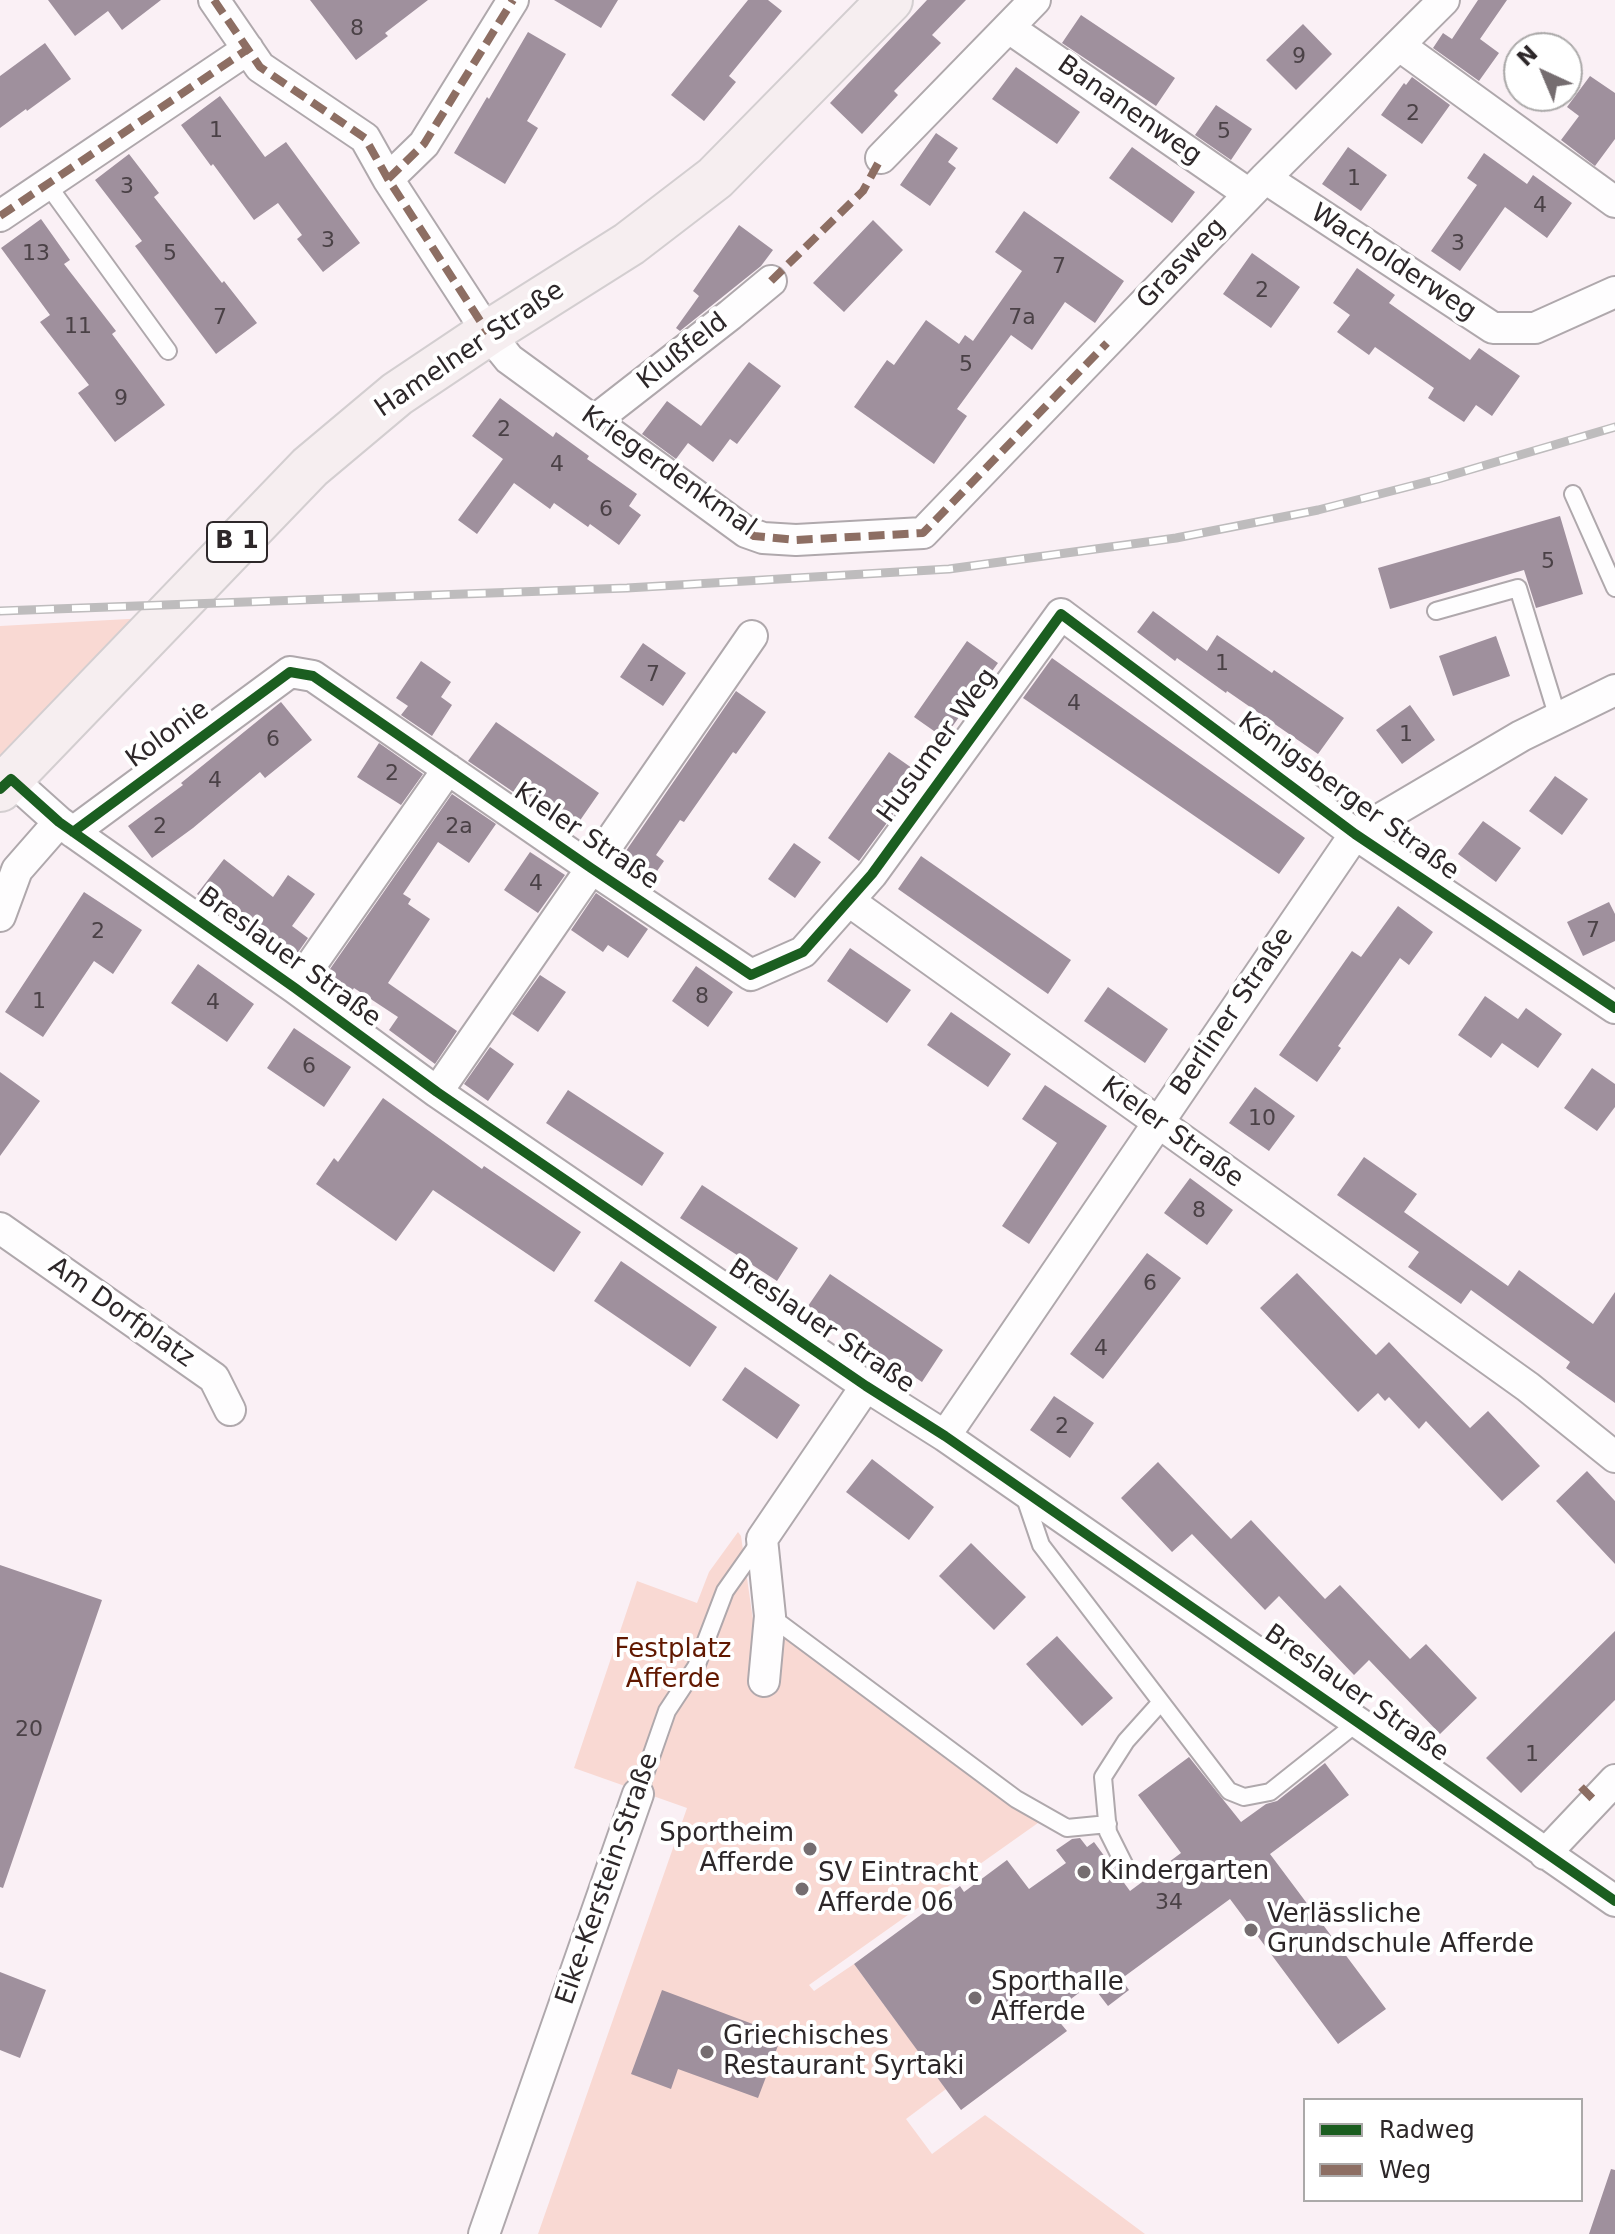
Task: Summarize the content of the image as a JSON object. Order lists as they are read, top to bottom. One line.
{"streets":{"main road":["Hamelner Straße","B 1"],"street":["Bananenweg","Wacholderweg","Grasweg","Klußfeld","Kriegerdenkmal","Kolonie","Husumer Weg","Königsberger Straße","Kieler Straße","Breslauer Straße","Berliner Straße","Am Dorfplatz","Eike-Kerstein-Straße"]},"crossings":[["Bananenweg","Wacholderweg"],["Bananenweg","Grasweg"],["Wacholderweg","Grasweg"],["Grasweg","Kriegerdenkmal"],["Hamelner Straße","Kriegerdenkmal"],["Hamelner Straße","Breslauer Straße"],["Klußfeld","Kriegerdenkmal"],["Kolonie","Kieler Straße"],["Kolonie","Breslauer Straße"],["Husumer Weg","Königsberger Straße"],["Husumer Weg","Kieler Straße"],["Königsberger Straße","Berliner Straße"],["Kieler Straße","Berliner Straße"],["Breslauer Straße","Berliner Straße"]],"parks":["Festplatz Afferde"],"places":["Sportheim Afferde","Kindergarten","SV Eintracht Afferde 06","Verlässliche Grundschule Afferde","Sporthalle Afferde","Griechisches Restaurant Syrtaki"],"house_numbers":["8","9","2","1","5","1","3","4","3","3","13","5","7","2","7","7a","11","5","9","2","4","6","5","1","7","4","1","6","2","4","2","2a","4","7","2","8","1","4","6","10","8","6","4","2","20","1","34"],"legend":["Radweg","Weg"],"north":"top left"}
